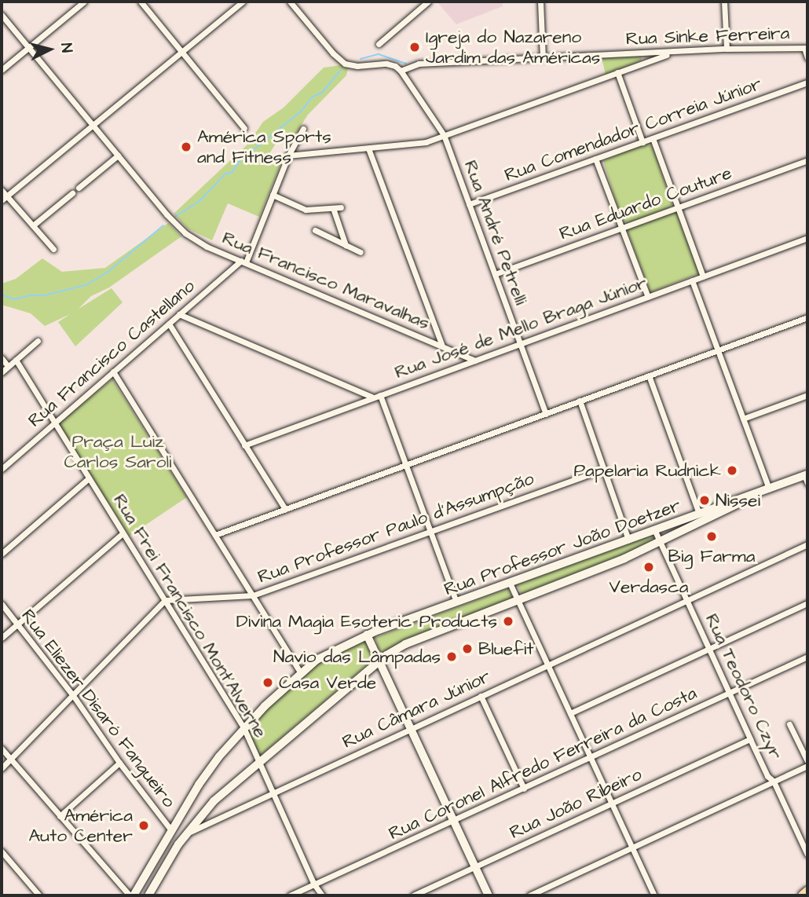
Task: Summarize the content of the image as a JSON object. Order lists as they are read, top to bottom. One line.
{"streets":{"main road":["Rua Professor João Doetzer"],"street":["Rua Sinke Ferreira","Rua Comendador Correia Júnior","Rua Eduardo Couture","Rua André Petrelli","Rua Francisco Maravalhas","Rua José de Mello Braga Júnior","Rua Francisco Castellano","Rua Professor Paulo d'Assumpção","Rua Frei Francisco Mont'Alverne","Rua Teodoro Czyr","Rua Eliezer Disaró Fangueiro","Rua Câmara Júnior","Rua Coronel Alfredo Ferreira da Costa","Rua João Ribeiro"]},"crossings":[["Rua Sinke Ferreira","Rua André Petrelli"],["Rua Comendador Correia Júnior","Rua André Petrelli"],["Rua Eduardo Couture","Rua André Petrelli"],["Rua André Petrelli","Rua José de Mello Braga Júnior"],["Rua Francisco Maravalhas","Rua José de Mello Braga Júnior"],["Rua Francisco Maravalhas","Rua Francisco Castellano"],["Rua Francisco Castellano","Rua Frei Francisco Mont'Alverne"],["Rua Professor Paulo d'Assumpção","Rua Frei Francisco Mont'Alverne"],["Rua Professor João Doetzer","Rua Frei Francisco Mont'Alverne"],["Rua Professor João Doetzer","Rua Teodoro Czyr"],["Rua Professor João Doetzer","Rua Eliezer Disaró Fangueiro"],["Rua Professor João Doetzer","Rua Câmara Júnior"],["Rua Frei Francisco Mont'Alverne","Rua Câmara Júnior"],["Rua Frei Francisco Mont'Alverne","Rua Coronel Alfredo Ferreira da Costa"],["Rua Teodoro Czyr","Rua Câmara Júnior"],["Rua Teodoro Czyr","Rua Coronel Alfredo Ferreira da Costa"],["Rua Teodoro Czyr","Rua João Ribeiro"]],"parks":["Praça Luiz Carlos Saroli"],"places":["Igreja do Nazareno Jardim das Américas","América Sports and Fitness","Papelaria Rudnick","Nissei","Big Farma","Verdasca","Divina Magia Esoteric Products","Bluefit","Navio das Lâmpadas","Casa Verde","América Auto Center"],"north":"right"}
